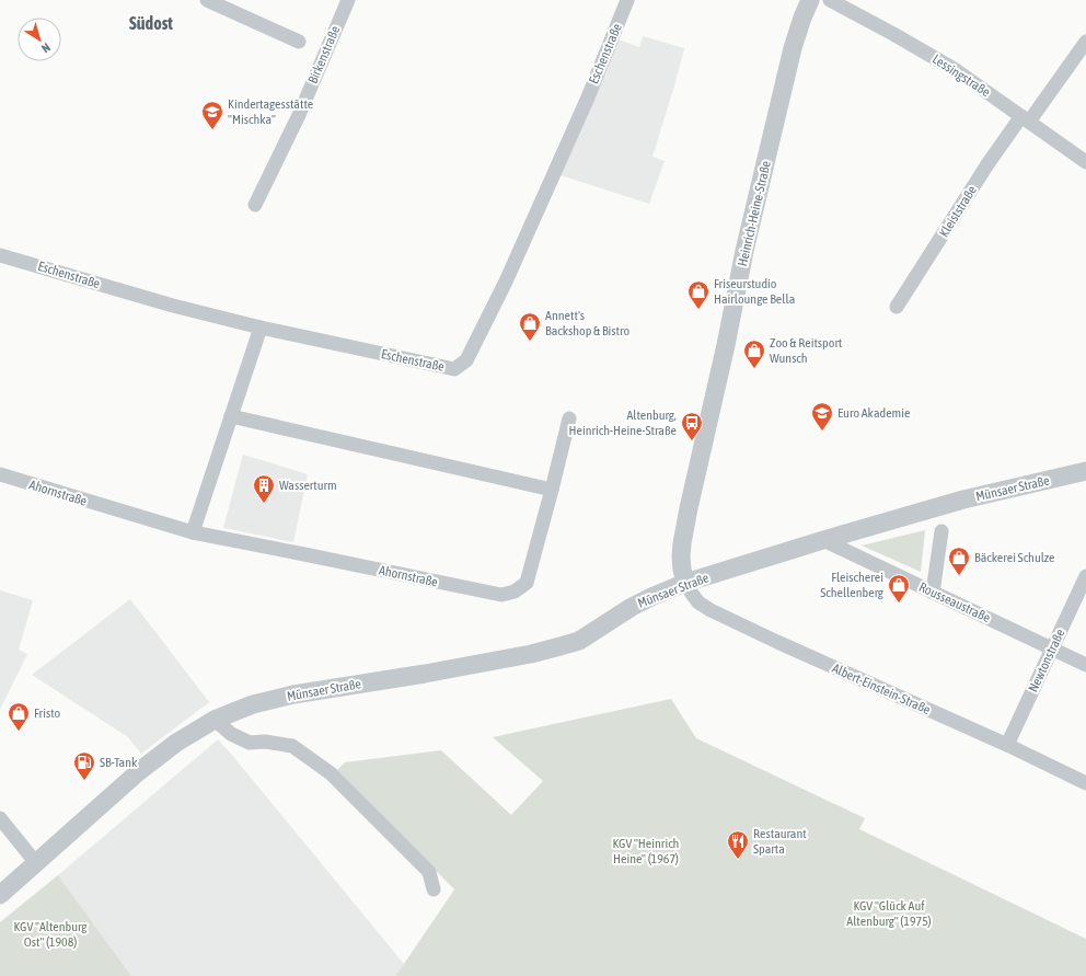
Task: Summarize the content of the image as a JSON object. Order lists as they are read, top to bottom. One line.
{"streets":{"street":["Eschenstraße","Birkenstraße","Lessingstraße","Kleiststraße","Heinrich-Heine-Straße","Münsaer Straße","Ahornstraße","Rousseaustraße","Newtonstraße","Albert-Einstein-Straße"]},"crossings":[["Lessingstraße","Kleiststraße"],["Heinrich-Heine-Straße","Münsaer Straße"],["Heinrich-Heine-Straße","Albert-Einstein-Straße"],["Münsaer Straße","Rousseaustraße"],["Münsaer Straße","Albert-Einstein-Straße"],["Rousseaustraße","Newtonstraße"],["Newtonstraße","Albert-Einstein-Straße"]],"districts":["Südost"],"parks":["KGV \"Heinrich Heine\" (1967)","KGV \"Glück Auf Altenburg\" (1975)","KGV \"Altenburg Ost\" (1908)"],"places":{"school or university":["Kindertagesstätte \"Mischka\"","Euro Akademie"],"shop":["Friseurstudio Hairlounge Bella","Annett's Backshop & Bistro","Zoo & Reitsport Wunsch","Bäckerei Schulze","Fleischerei Schellenberg","Fristo"],"bus stop":["Altenburg, Heinrich-Heine-Straße"],"building":["Wasserturm"],"fuel station":["SB-Tank"],"restaurant":["Restaurant Sparta"]},"north":"bottom right"}
